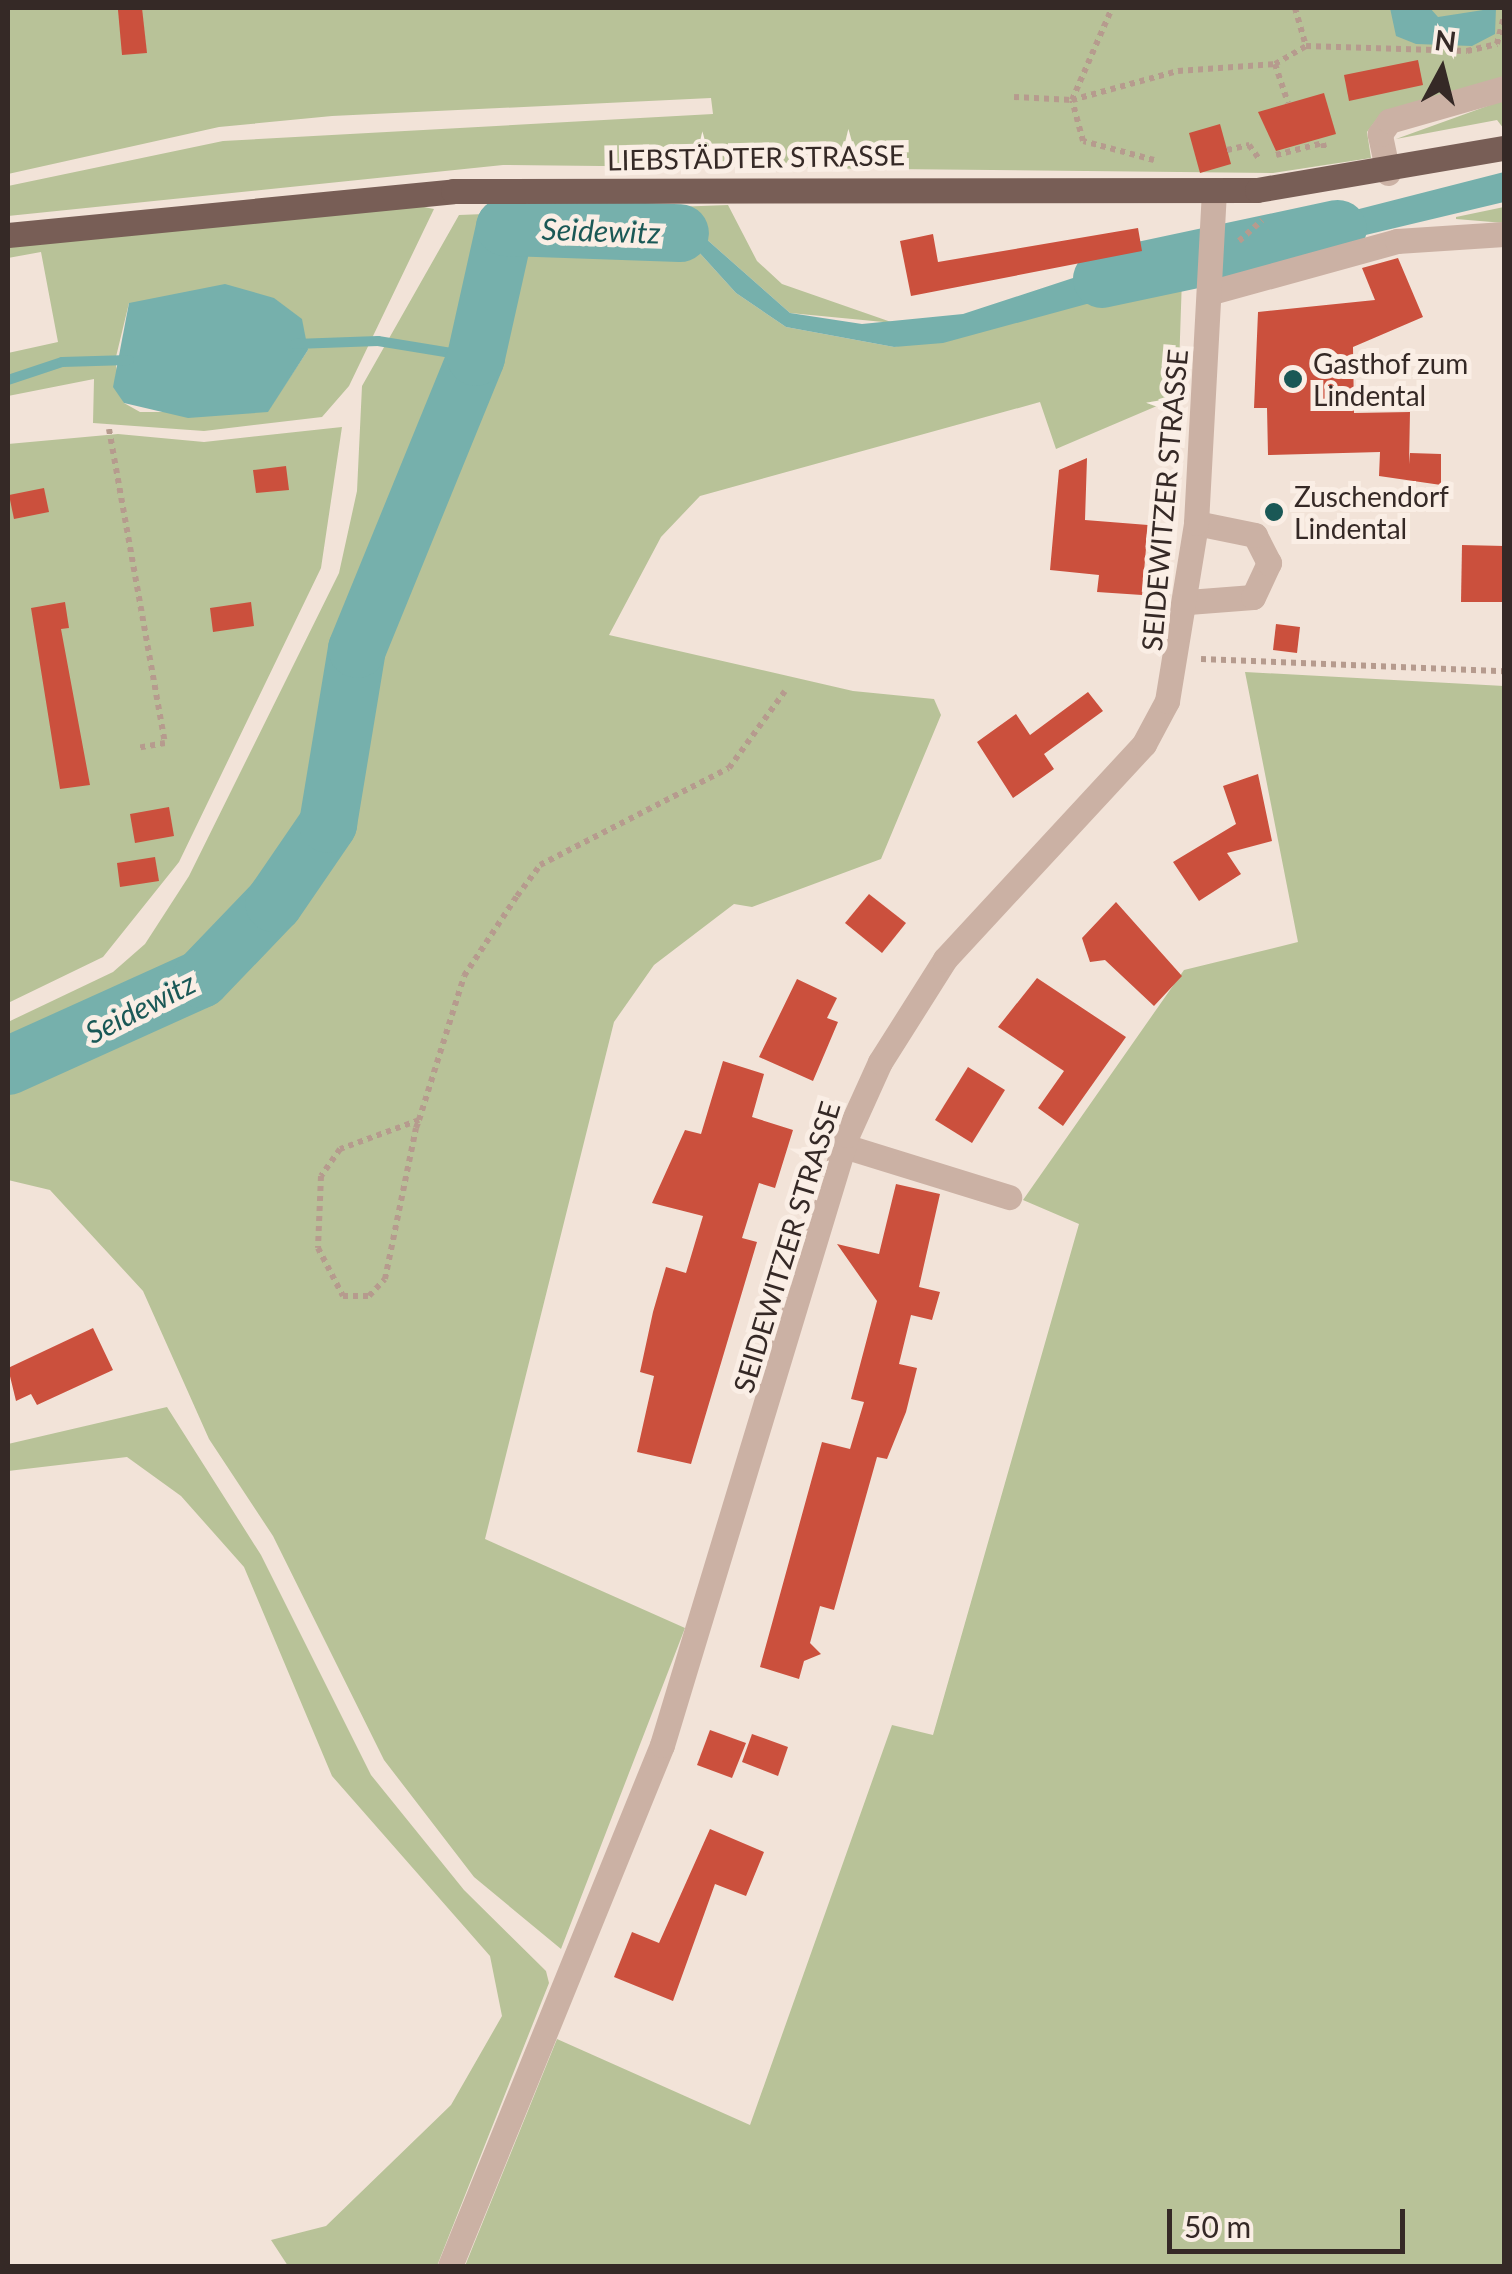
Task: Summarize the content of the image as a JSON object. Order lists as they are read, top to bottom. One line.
{"streets":{"main road":["LIEBSTÄDTER STRASSE"],"street":["SEIDEWITZER STRASSE"]},"crossings":[["LIEBSTÄDTER STRASSE","SEIDEWITZER STRASSE"]],"water":["Seidewitz"],"places":["Gasthof zum Lindental","Zuschendorf Lindental"],"scale_bar":"50 m","north":"top"}
